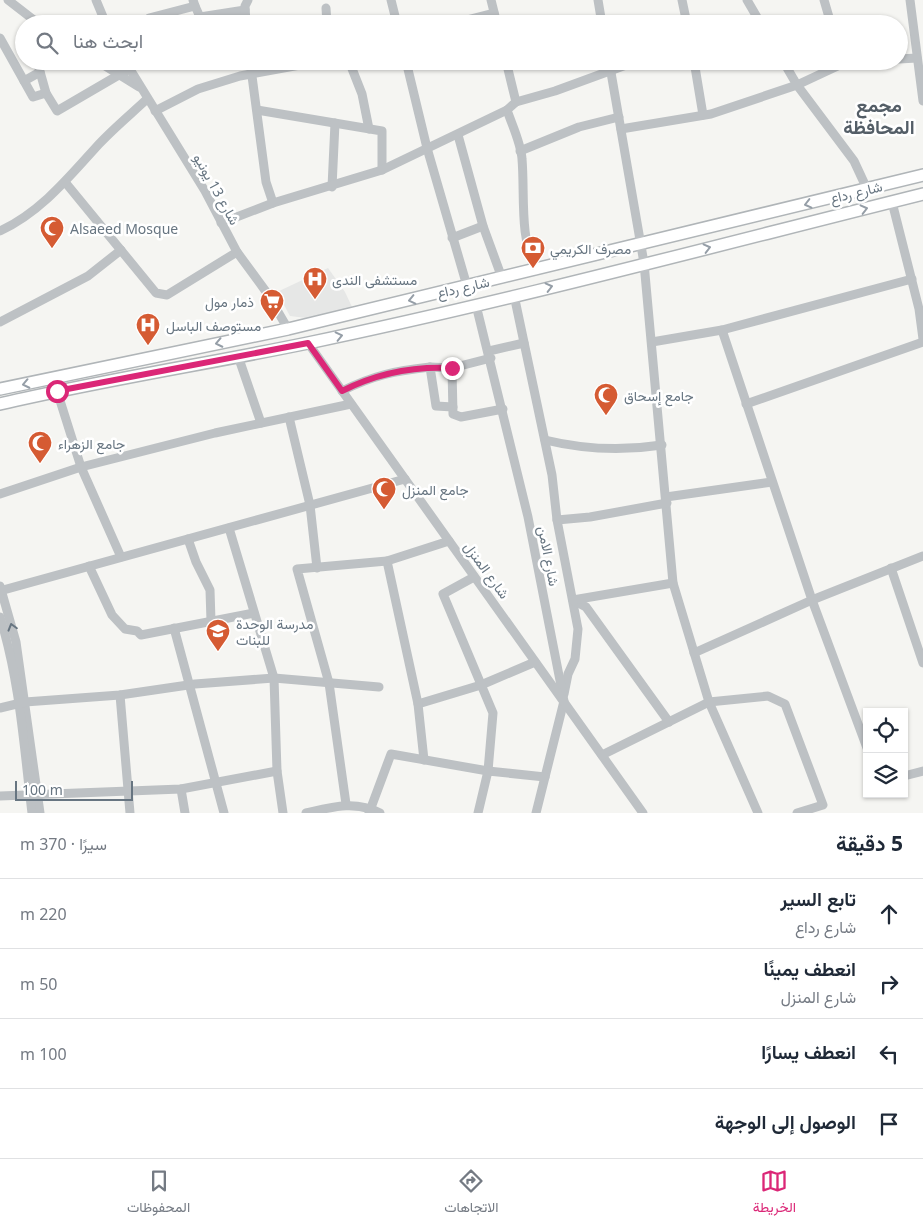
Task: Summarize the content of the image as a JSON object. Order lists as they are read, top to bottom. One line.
{"streets":{"main road":["شارع رداع"],"street":["شارع 13 يونيو","شارع الامن","شارع المنزل"]},"crossings":[["شارع 13 يونيو","شارع رداع"],["شارع رداع","شارع الامن"],["شارع رداع","شارع المنزل"],["شارع الامن","شارع المنزل"]],"districts":["مجمع المحافظة"],"places":{"mosque":["Alsaeed Mosque","جامع إسحاق","جامع الزهراء","جامع المنزل"],"bank":["مصرف الكريمي"],"hospital":["مستشفى الندى","مستوصف الباسل"],"supermarket":["ذمار مول"],"school or university":["مدرسة الوحدة للبنات"]},"scale_bar":"100 m","page":{"search":"ابحث هنا","scale":"100 m","heading":["5 دقيقة","سيرًا · 370 m"],"list":[["تابع السير","شارع رداع","220 m"],["انعطف يمينًا","شارع المنزل","50 m"],["انعطف يسارًا","100 m"],"الوصول إلى الوجهة"],"nav":["الخريطة","الاتجاهات","المحفوظات"]}}
